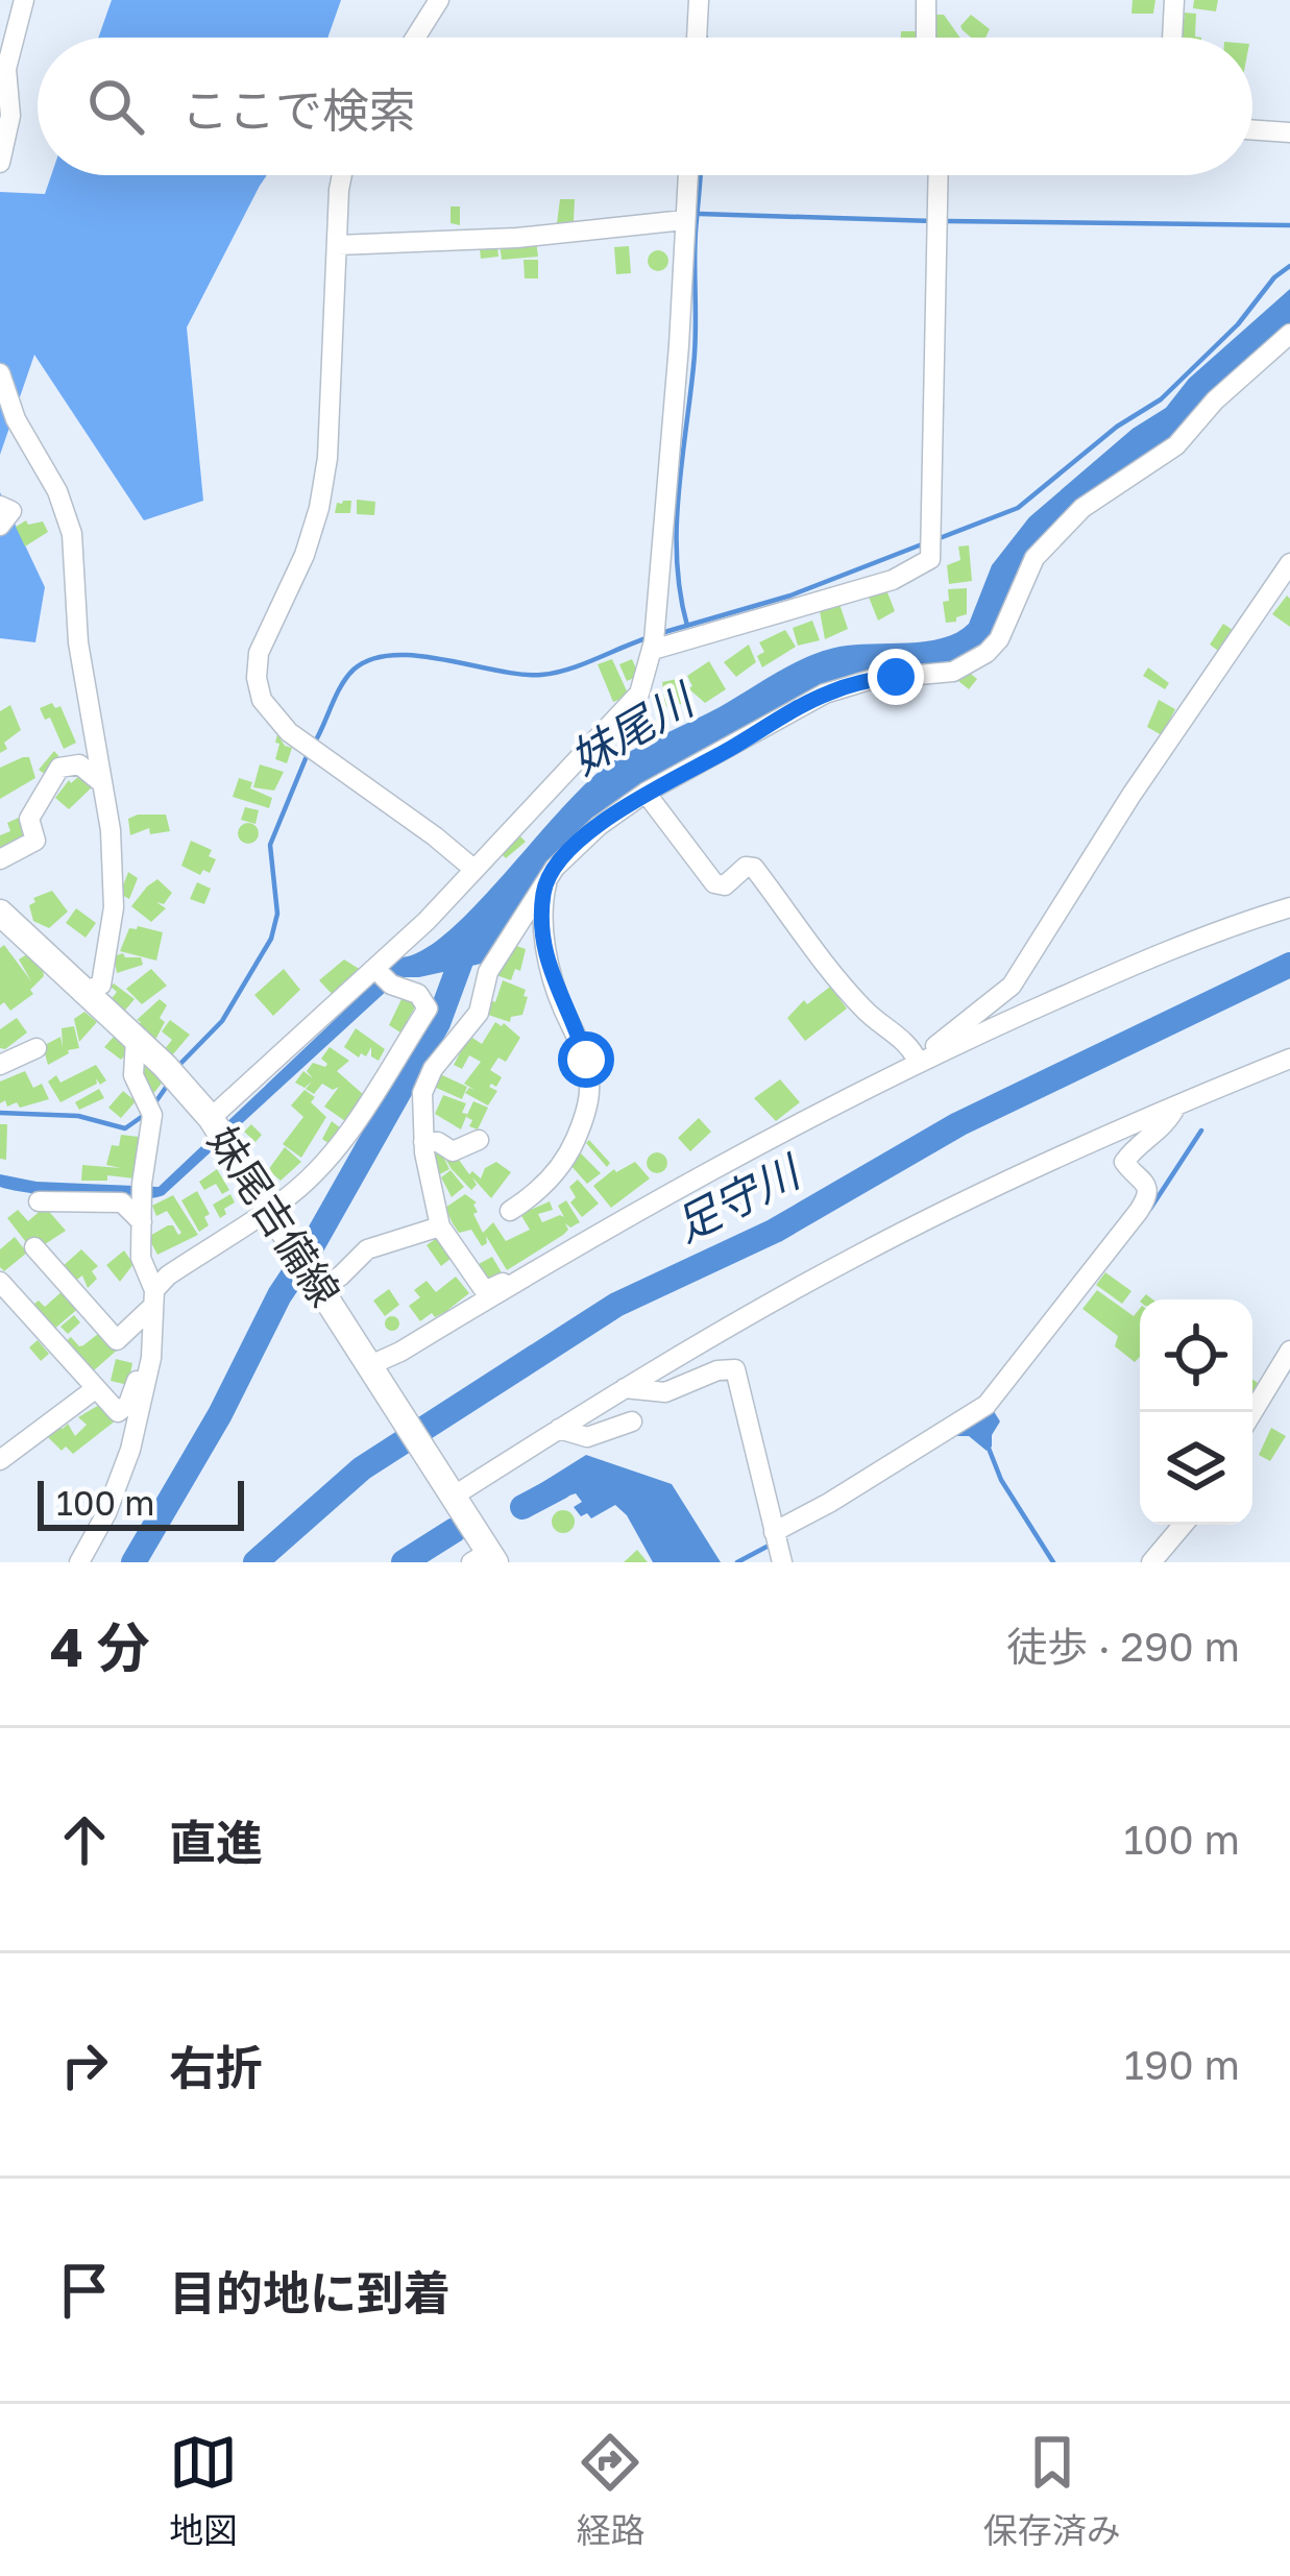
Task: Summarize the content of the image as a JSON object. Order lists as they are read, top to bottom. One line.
{"streets":{"main road":["妹尾吉備線"]},"water":["妹尾川","足守川"],"scale_bar":"100 m","page":{"search":"ここで検索","scale":"100 m","heading":["4 分","徒歩 · 290 m"],"list":[["直進","100 m"],["右折","190 m"],"目的地に到着"],"nav":["地図","経路","保存済み"]}}
